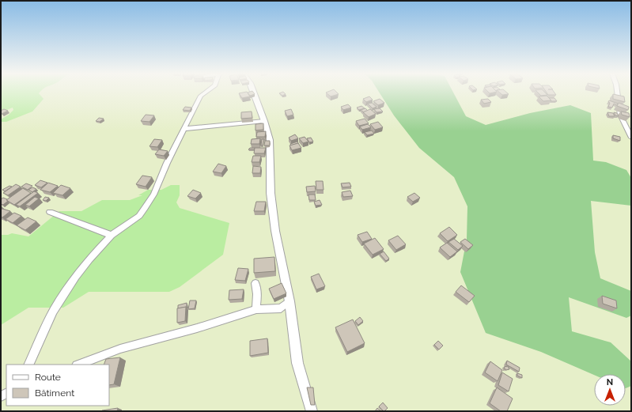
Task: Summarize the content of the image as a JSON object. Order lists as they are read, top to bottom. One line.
{"legend":["Route","Bâtiment"],"north":"top"}
